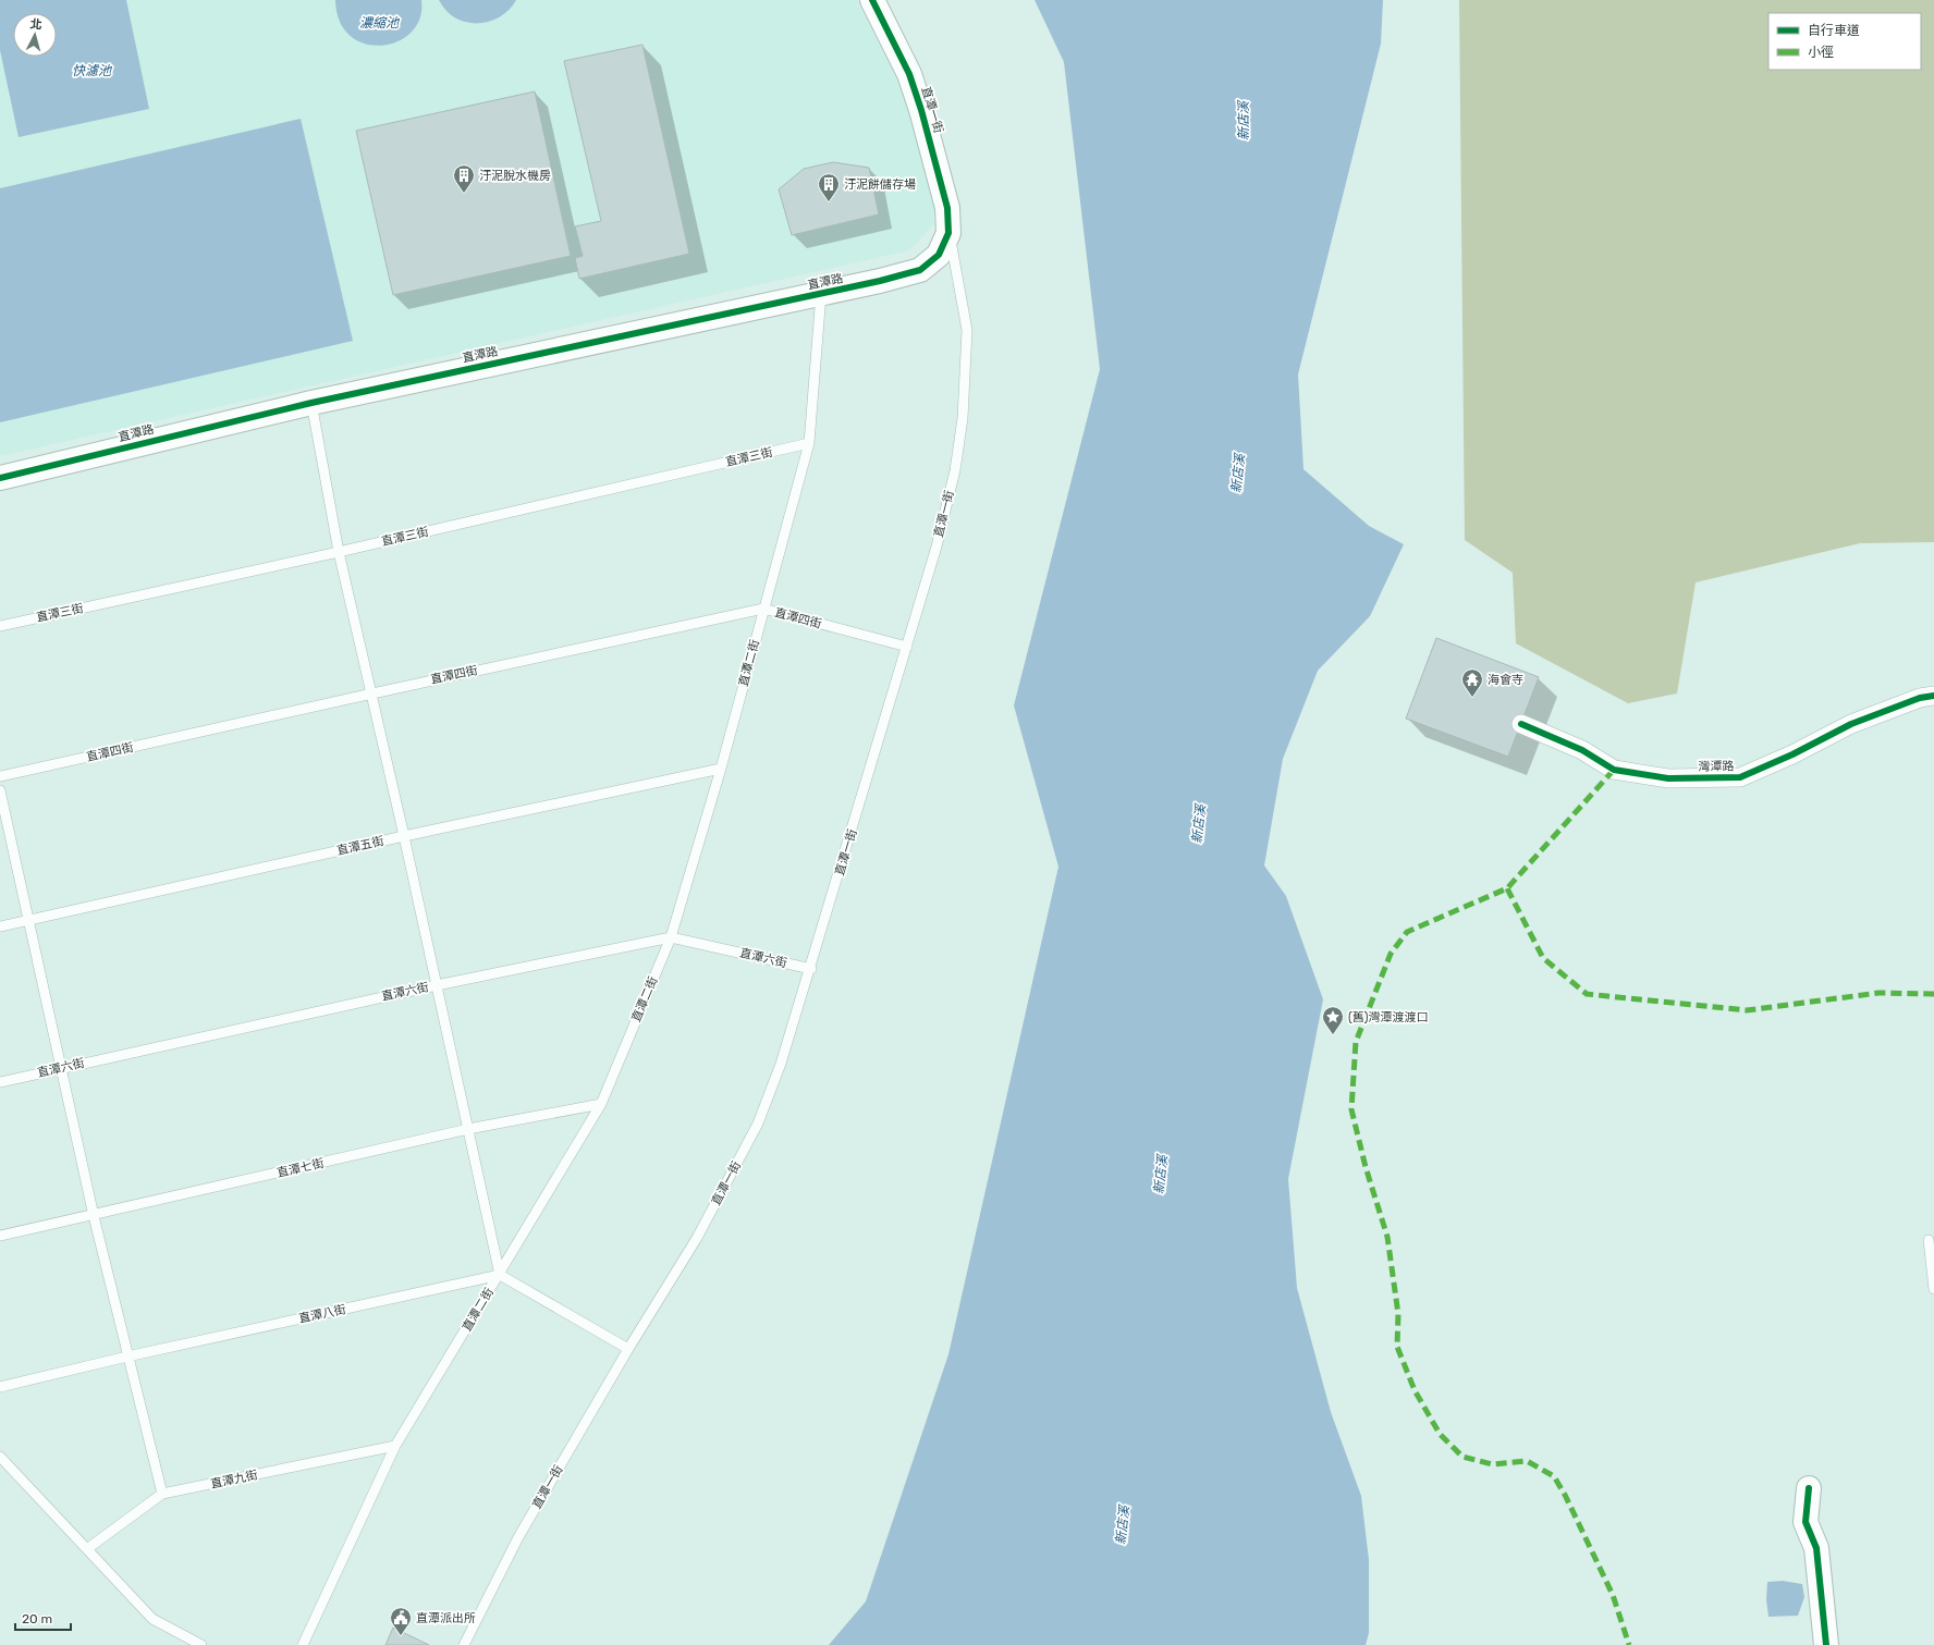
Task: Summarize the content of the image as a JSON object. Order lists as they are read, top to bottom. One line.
{"streets":{"street":["直潭一街","直潭路","灣潭路"],"lane":["直潭三街","直潭四街","直潭二街","直潭五街","直潭六街","直潭七街","直潭八街","直潭九街"]},"crossings":[["直潭一街","直潭路"],["直潭一街","直潭四街"],["直潭一街","直潭六街"],["直潭路","直潭二街"],["直潭三街","直潭二街"],["直潭四街","直潭二街"],["直潭二街","直潭五街"],["直潭二街","直潭六街"],["直潭二街","直潭七街"],["直潭二街","直潭八街"],["直潭二街","直潭九街"]],"water":["濃縮池","快濾池","新店溪"],"places":{"building":["汙泥脫水機房","汙泥餅儲存場"],"temple":["海會寺"],"place":["(舊)灣潭渡渡口"],"public building":["直潭派出所"]},"legend":["自行車道","小徑"],"scale_bar":"20 m","north":"top"}
